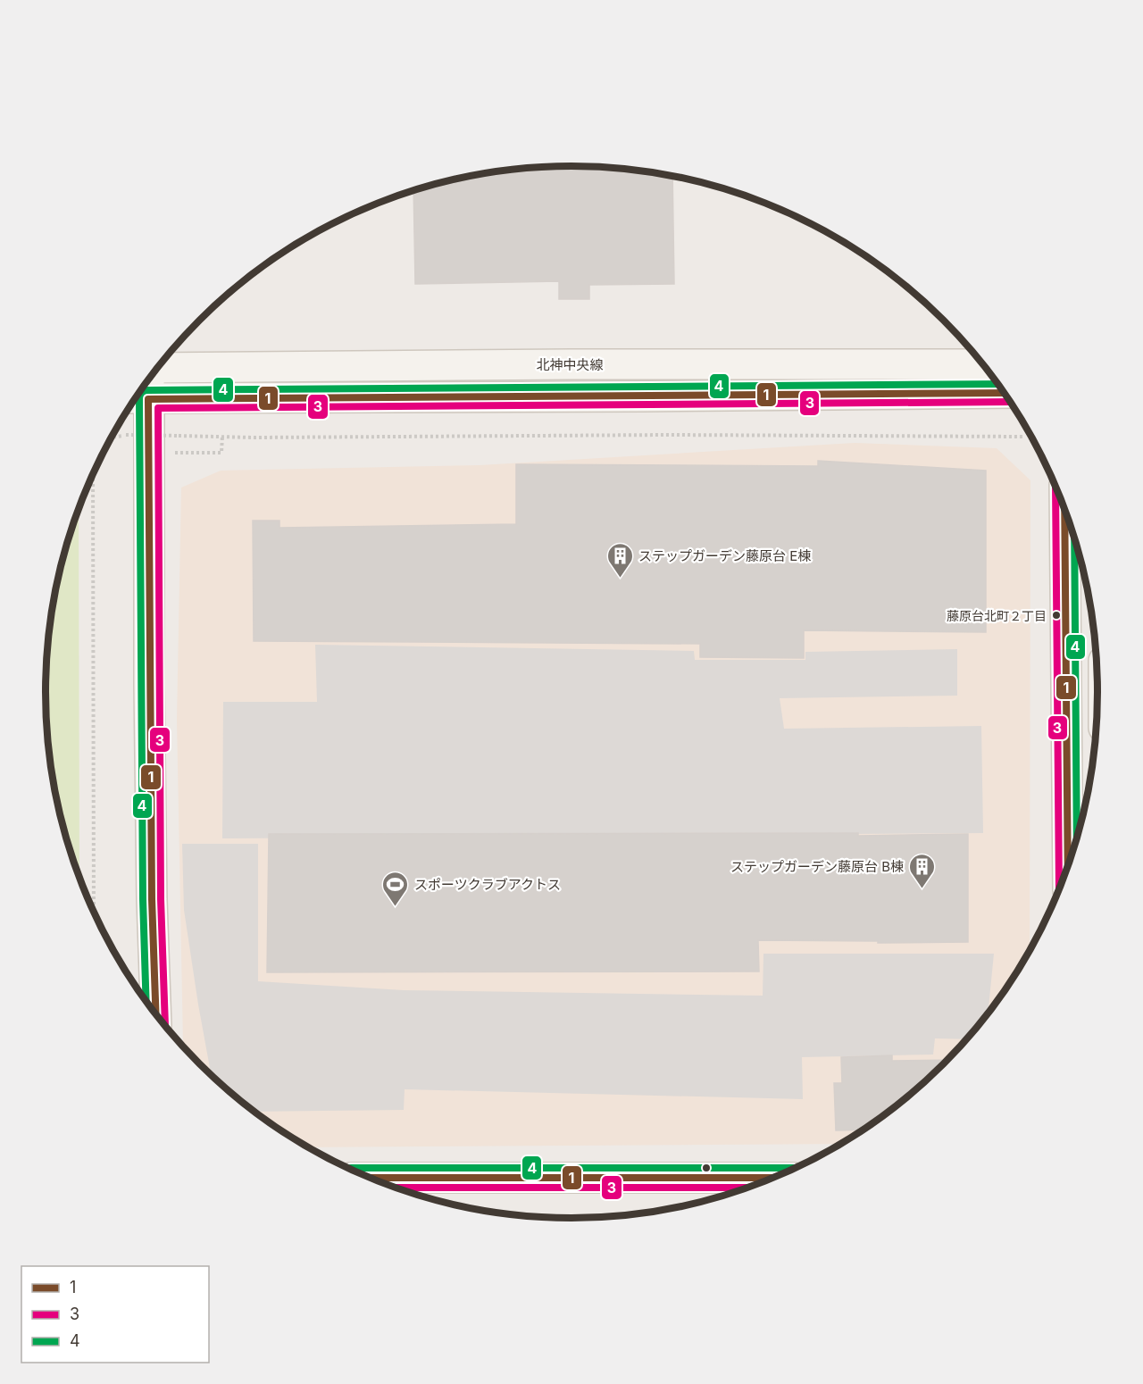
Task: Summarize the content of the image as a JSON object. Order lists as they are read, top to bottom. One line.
{"streets":{"street":["北神中央線"]},"places":{"building":["ステップガーデン藤原台 E棟","ステップガーデン藤原台 B棟"],"other":["藤原台北町２丁目"],"sports":["スポーツクラブアクトス"]},"lines":["transit line 4","transit line 1","transit line 3"],"legend":["1","3","4"]}
